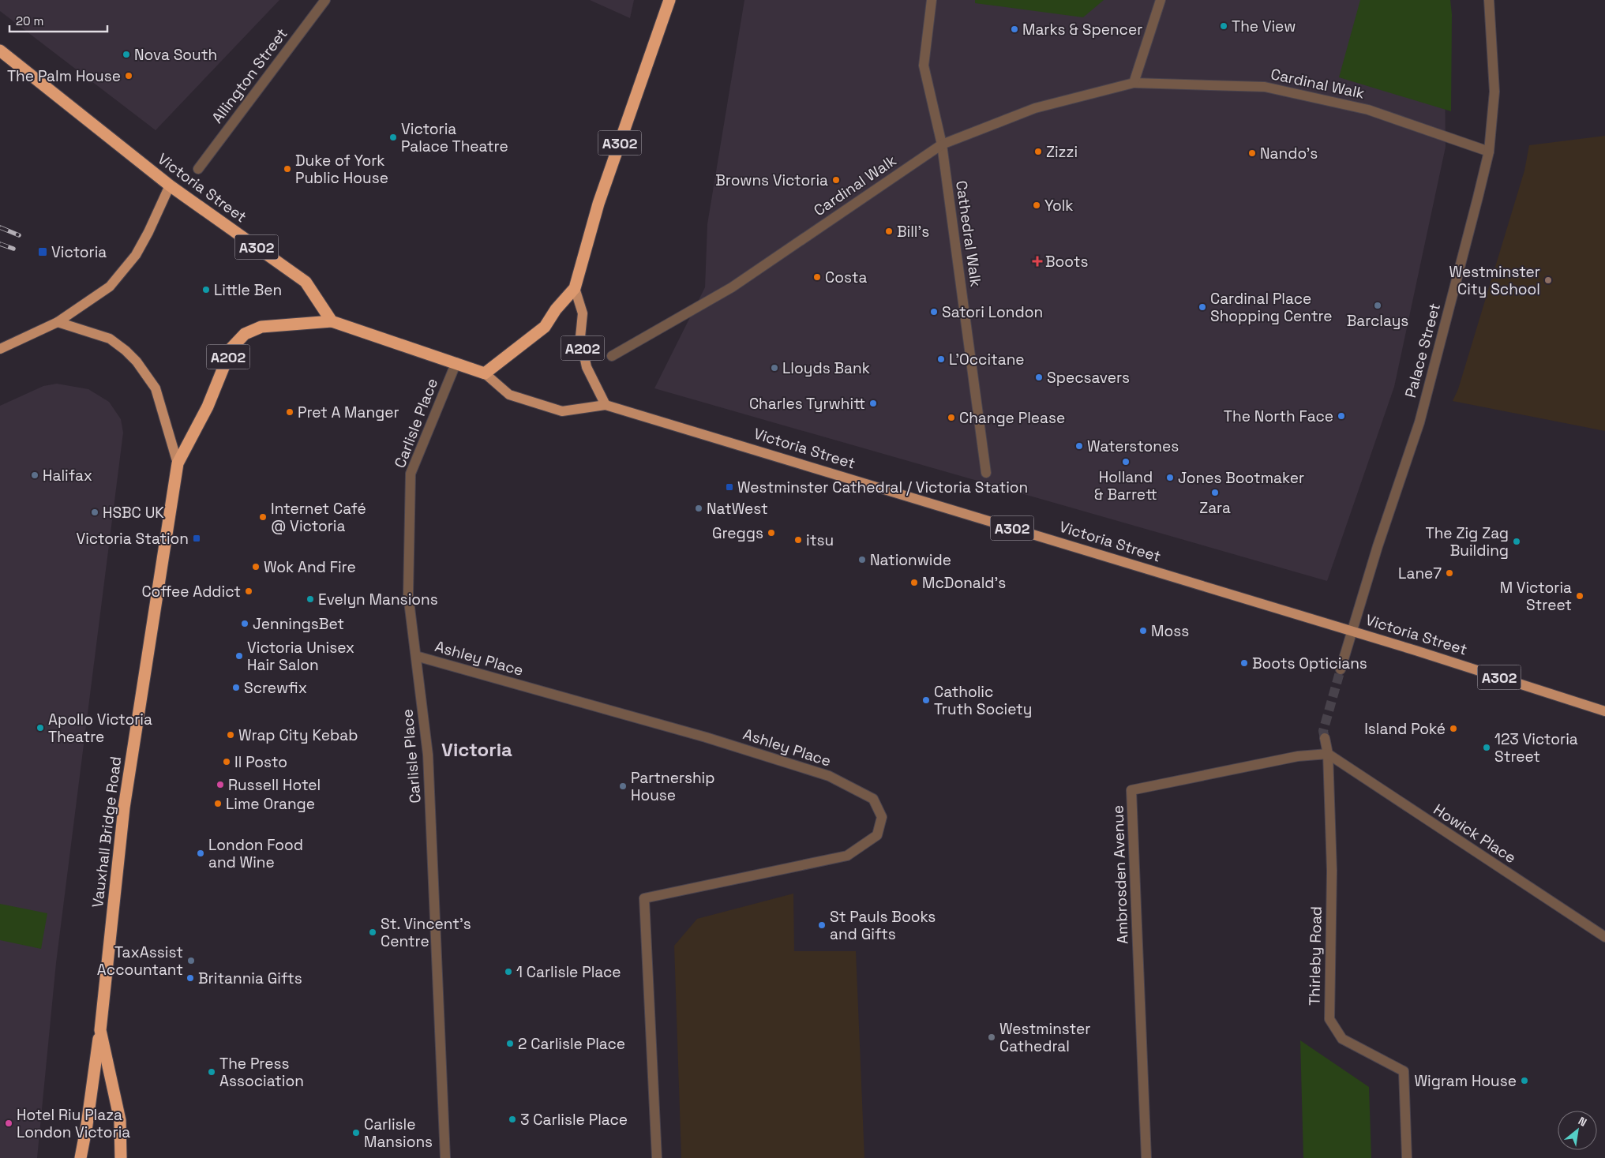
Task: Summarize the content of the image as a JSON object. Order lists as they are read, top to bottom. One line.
{"streets":{"highway":["A302","Victoria Street","A202","Vauxhall Bridge Road"],"street":["Allington Street","Cardinal Walk","Cathedral Walk","Palace Street","Carlisle Place","Ashley Place","Howick Place","Ambrosden Avenue","Thirleby Road"]},"crossings":[["Cardinal Walk","Cathedral Walk"],["Cardinal Walk","Palace Street"],["A302","Victoria Street"],["A302","A202"],["Victoria Street","A202"],["Victoria Street","Palace Street"],["Victoria Street","Carlisle Place"],["Victoria Street","Vauxhall Bridge Road"],["A202","Vauxhall Bridge Road"],["Carlisle Place","Ashley Place"],["Howick Place","Ambrosden Avenue"],["Howick Place","Thirleby Road"],["Ambrosden Avenue","Thirleby Road"]],"districts":["Victoria"],"places":{"other":["The View","Marks & Spencer","Nova South","The Palm House","Victoria Palace Theatre","Zizzi","Nando's","Duke of York Public House","Browns Victoria","Yolk","Bill's","Costa","Westminster City School","Little Ben","Barclays","Cardinal Place Shopping Centre","Satori London","L'Occitane","Lloyds Bank","Specsavers","Charles Tyrwhitt","Pret A Manger","The North Face","Change Please","Waterstones","Holland & Barrett","Halifax","Jones Bootmaker","Zara","NatWest","HSBC UK","Internet Café @ Victoria","Greggs","itsu","The Zig Zag Building","Nationwide","Wok And Fire","Lane7","McDonald's","Coffee Addict","M Victoria Street","Evelyn Mansions","JenningsBet","Moss","Victoria Unisex Hair Salon","Boots Opticians","Screwfix","Catholic Truth Society","Apollo Victoria Theatre","Island Poké","Wrap City Kebab","123 Victoria Street","Il Posto","Russell Hotel","Partnership House","Lime Orange","London Food and Wine","St Pauls Books and Gifts","St. Vincent’s Centre","TaxAssist Accountant","1 Carlisle Place","Britannia Gifts","Westminster Cathedral","2 Carlisle Place","The Press Association","Wigram House","3 Carlisle Place","Hotel Riu Plaza London Victoria","Carlisle Mansions"],"transit":["Victoria","Westminster Cathedral / Victoria Station","Victoria Station"],"health":["Boots"]},"scale_bar":"20 m","north":"top right"}
